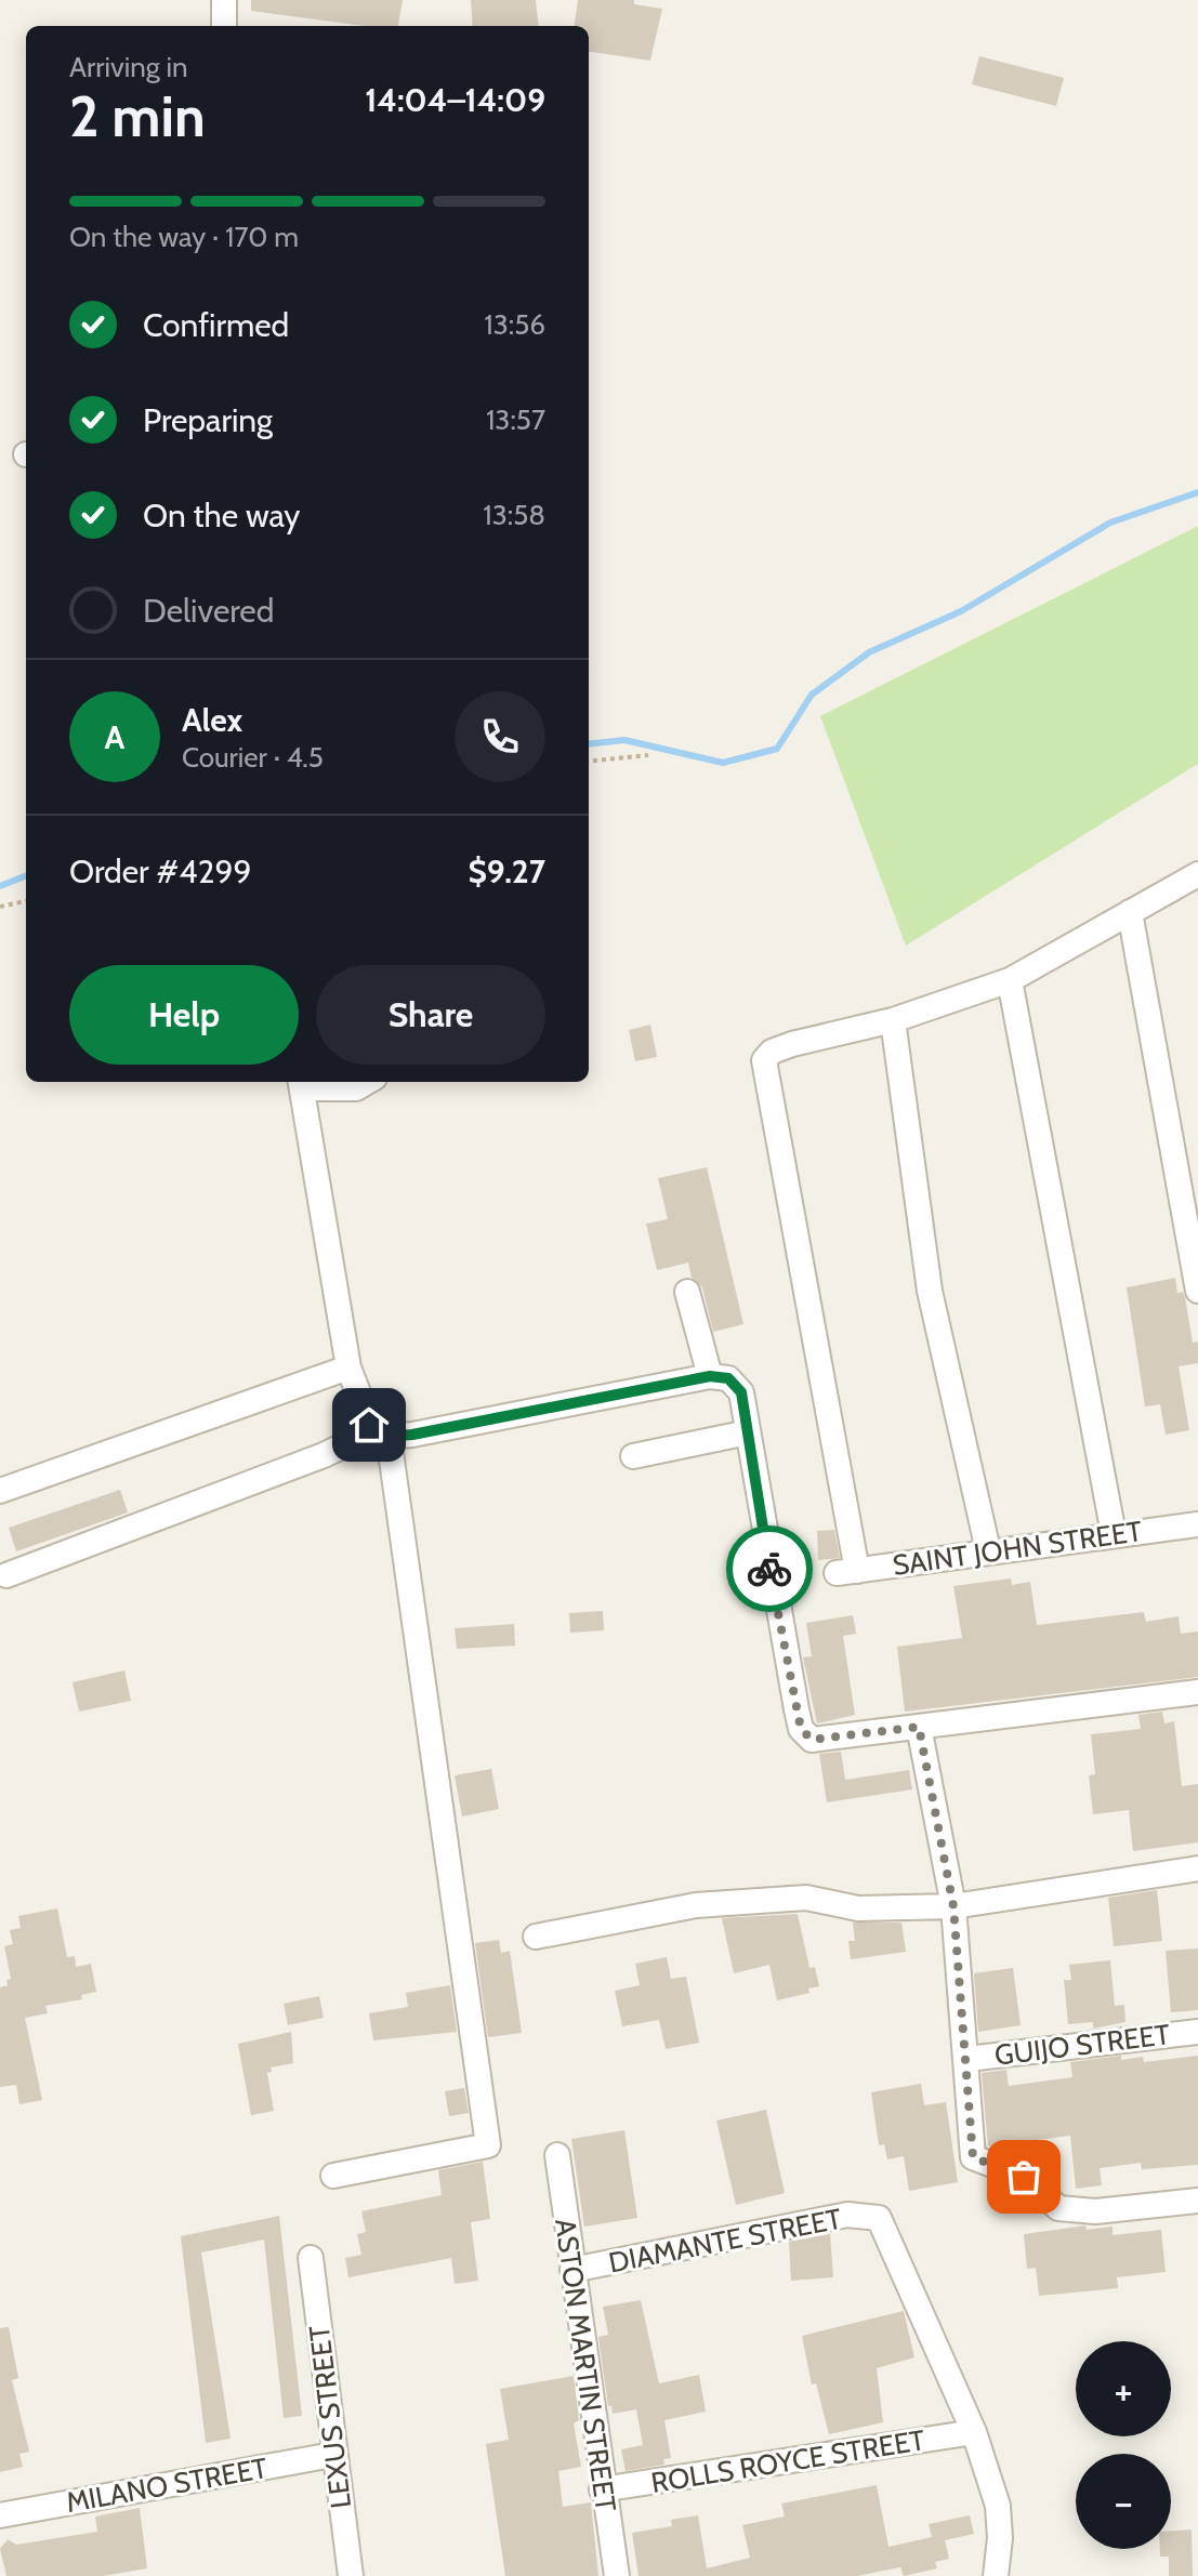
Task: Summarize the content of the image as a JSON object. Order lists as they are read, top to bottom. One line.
{"streets":{"street":["SAINT JOHN STREET","GUIJO STREET","DIAMANTE STREET","ASTON MARTIN STREET","LEXUS STREET","ROLLS ROYCE STREET","MILANO STREET"]},"crossings":[["DIAMANTE STREET","ASTON MARTIN STREET"],["DIAMANTE STREET","ROLLS ROYCE STREET"],["ASTON MARTIN STREET","ROLLS ROYCE STREET"],["LEXUS STREET","MILANO STREET"]],"page":{"heading":["2 min","Arriving in","14:04–14:09"],"panel":["Alex","Courier · 4.5","Order #4299","$9.27"],"bar":"On the way · 170 m","list":[["Confirmed","13:56"],["Preparing","13:57"],["On the way","13:58"],"Delivered"],"round":"A","buttons":["Help","Share"],"map_buttons":["+","−"]}}
